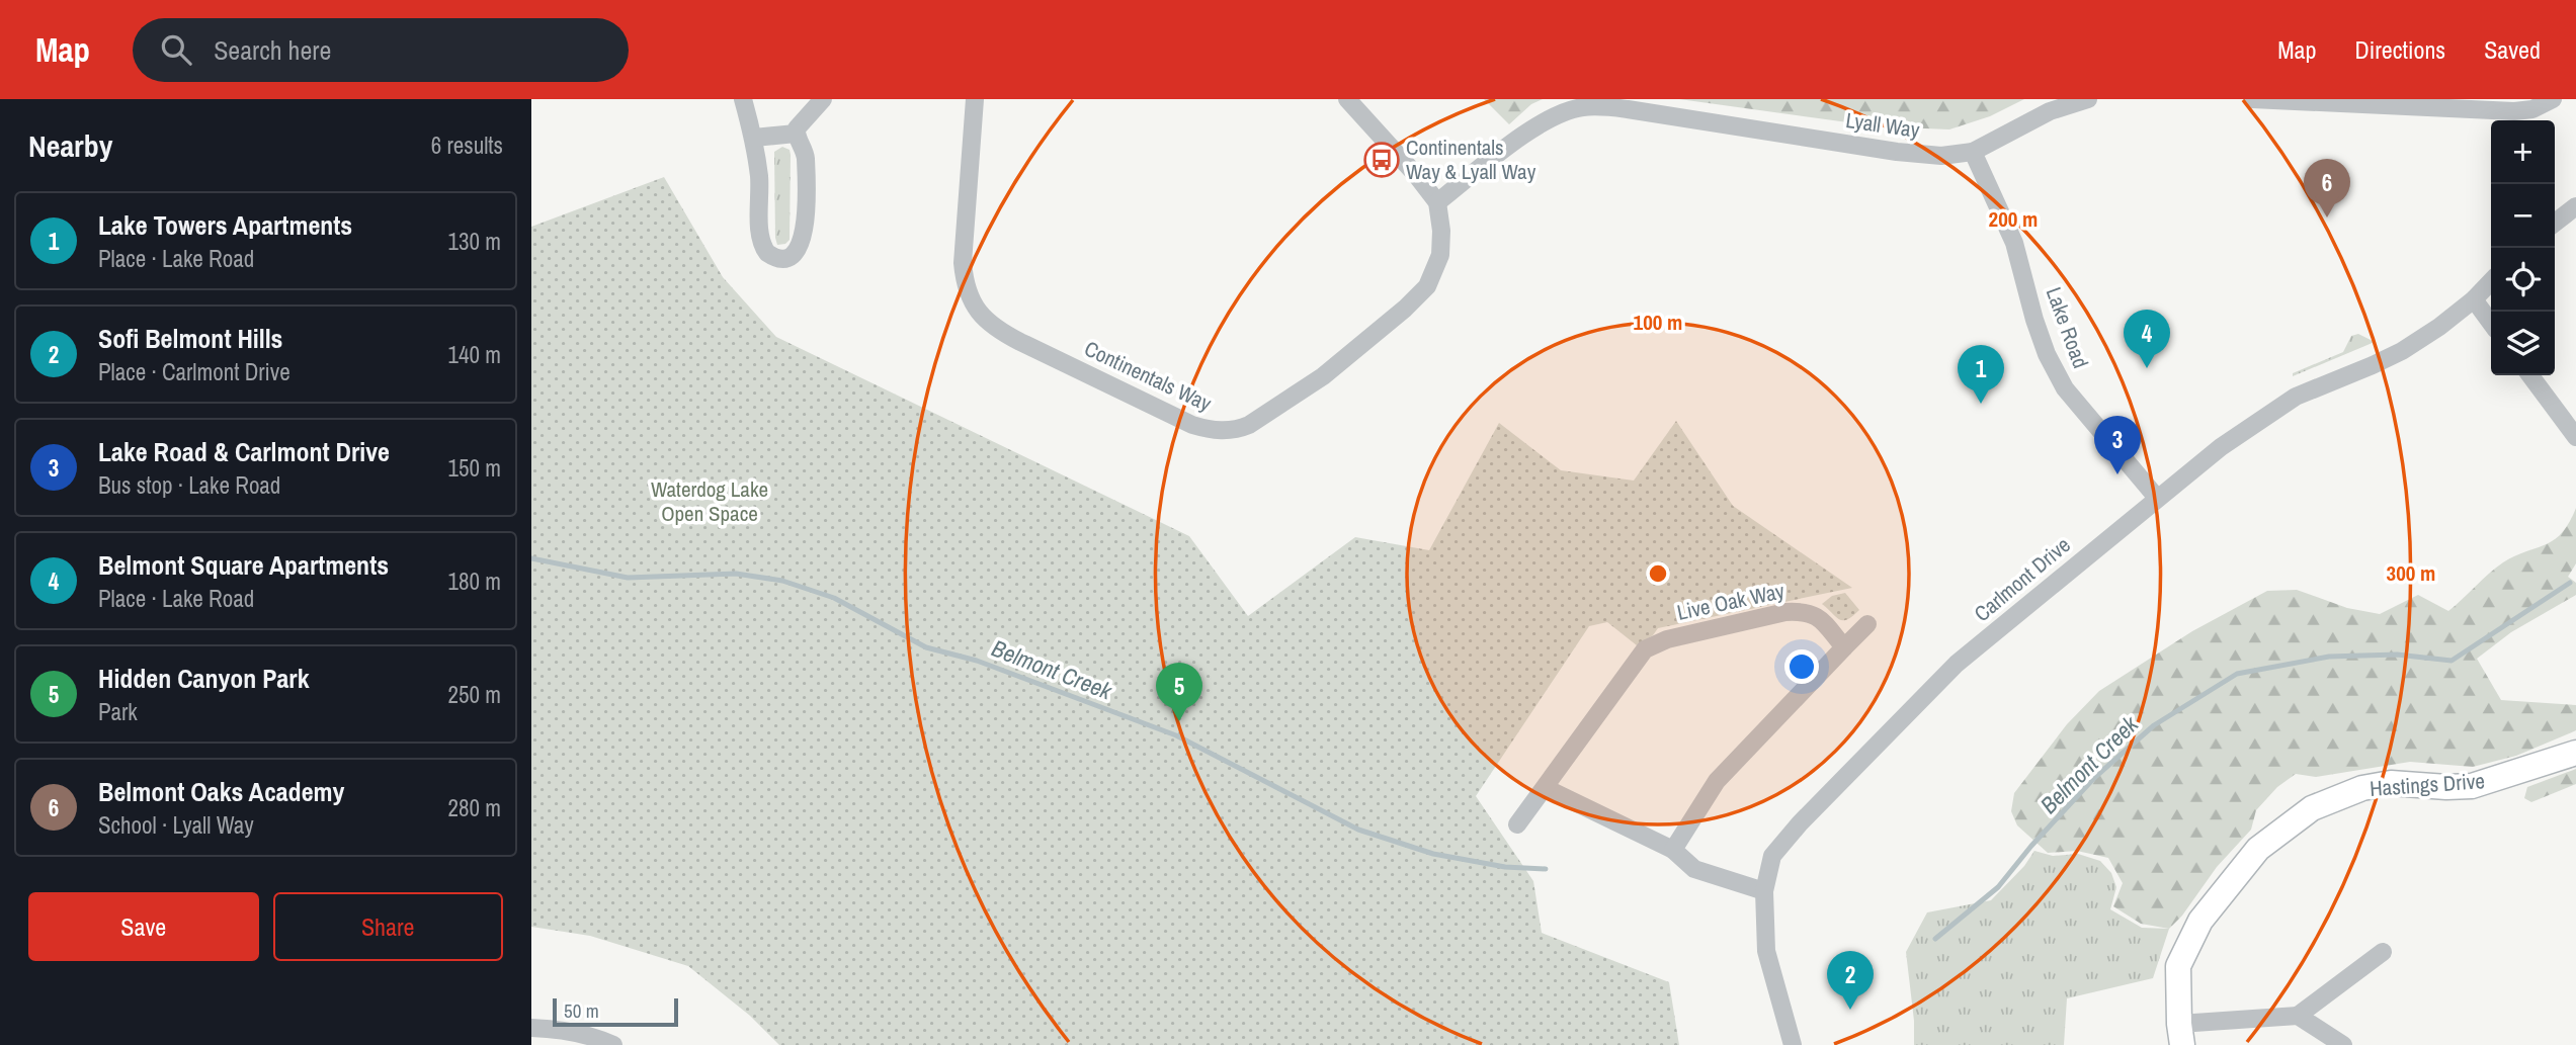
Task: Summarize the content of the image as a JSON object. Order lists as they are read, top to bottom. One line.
{"streets":{"street":["Lyall Way","Lake Road","Continentals Way","Carlmont Drive","Live Oak Way","Hastings Drive"]},"crossings":[["Lyall Way","Lake Road"],["Lyall Way","Continentals Way"],["Lake Road","Carlmont Drive"]],"water":["Belmont Creek"],"parks":["Waterdog Lake Open Space"],"places":{"bus stop":["Continentals Way & Lyall Way"]},"scale_bar":"50 m","page":{"header":"Map","search":"Search here","nav":["Map","Directions","Saved"],"heading":["Nearby","6 results"],"map_buttons":["+","−"],"pins":["6","4","1","3","5","2"],"list":[{"mark":"1","name":"Lake Towers Apartments","note":"Place · Lake Road","value":"130 m"},{"mark":"2","name":"Sofi Belmont Hills","note":"Place · Carlmont Drive","value":"140 m"},{"mark":"3","name":"Lake Road & Carlmont Drive","note":"Bus stop · Lake Road","value":"150 m"},{"mark":"4","name":"Belmont Square Apartments","note":"Place · Lake Road","value":"180 m"},{"mark":"5","name":"Hidden Canyon Park","note":"Park","value":"250 m"},{"mark":"6","name":"Belmont Oaks Academy","note":"School · Lyall Way","value":"280 m"}],"buttons":["Save","Share"],"scale":"50 m"},"rings":["200 m","100 m","300 m"]}
